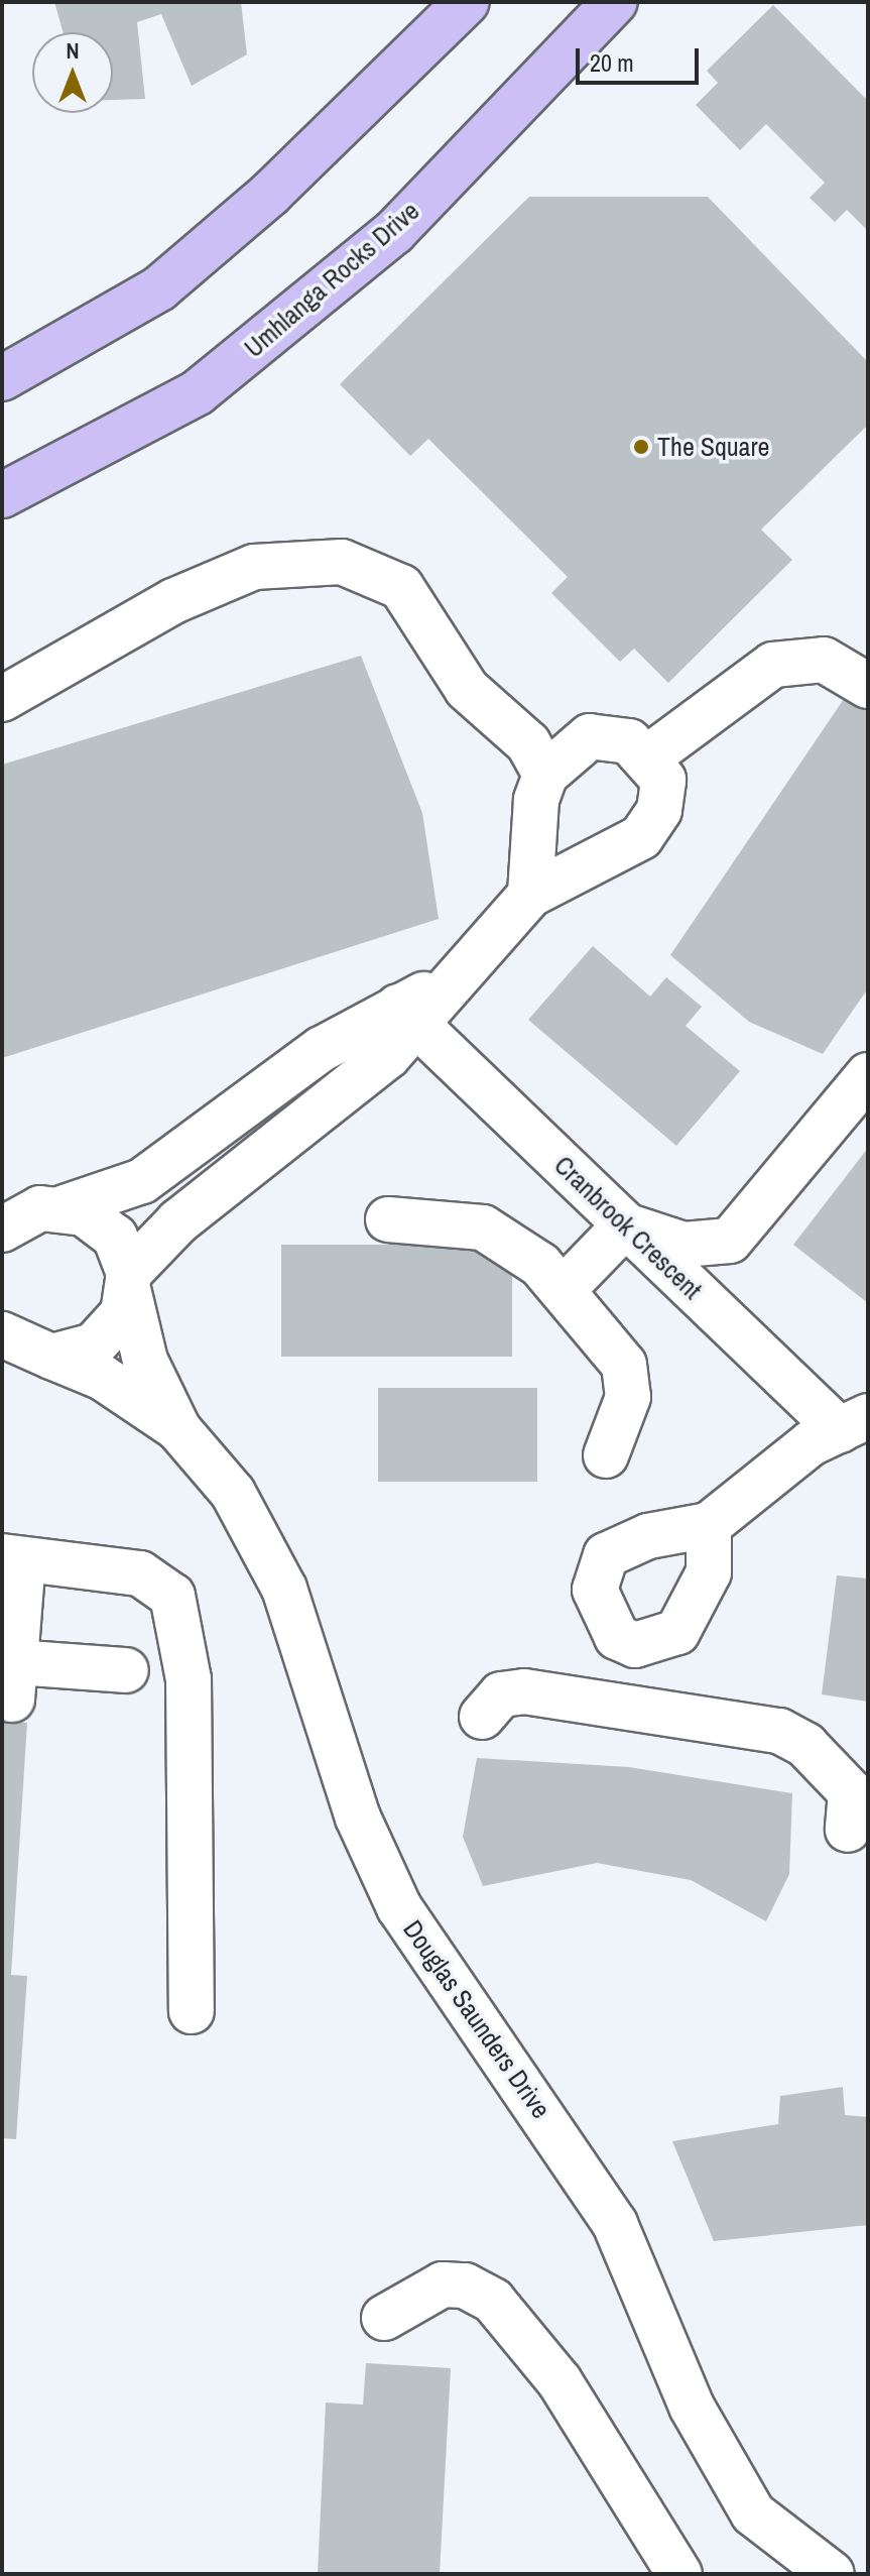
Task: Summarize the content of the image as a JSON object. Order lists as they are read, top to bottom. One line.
{"streets":{"main road":["Umhlanga Rocks Drive"],"street":["Cranbrook Crescent","Douglas Saunders Drive"]},"places":["The Square"],"scale_bar":"20 m","north":"top"}
